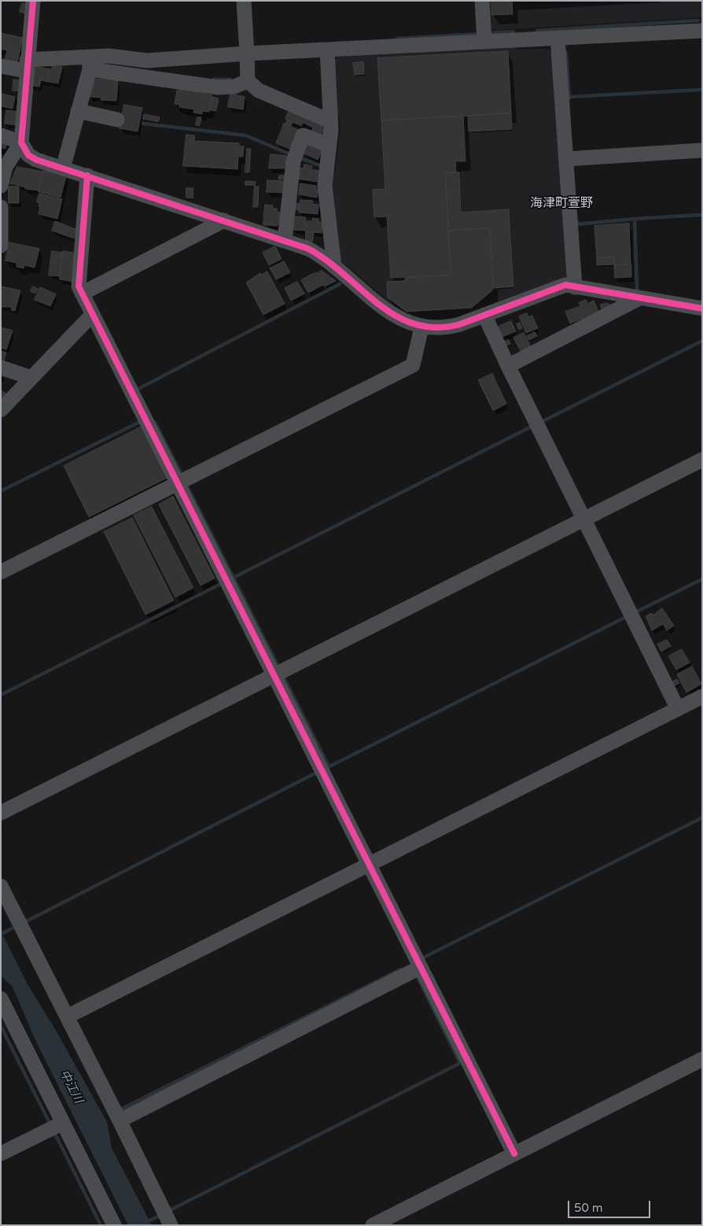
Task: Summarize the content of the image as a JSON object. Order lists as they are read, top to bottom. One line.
{"districts":["海津町萱野"],"water":["中江川"],"scale_bar":"50 m"}
